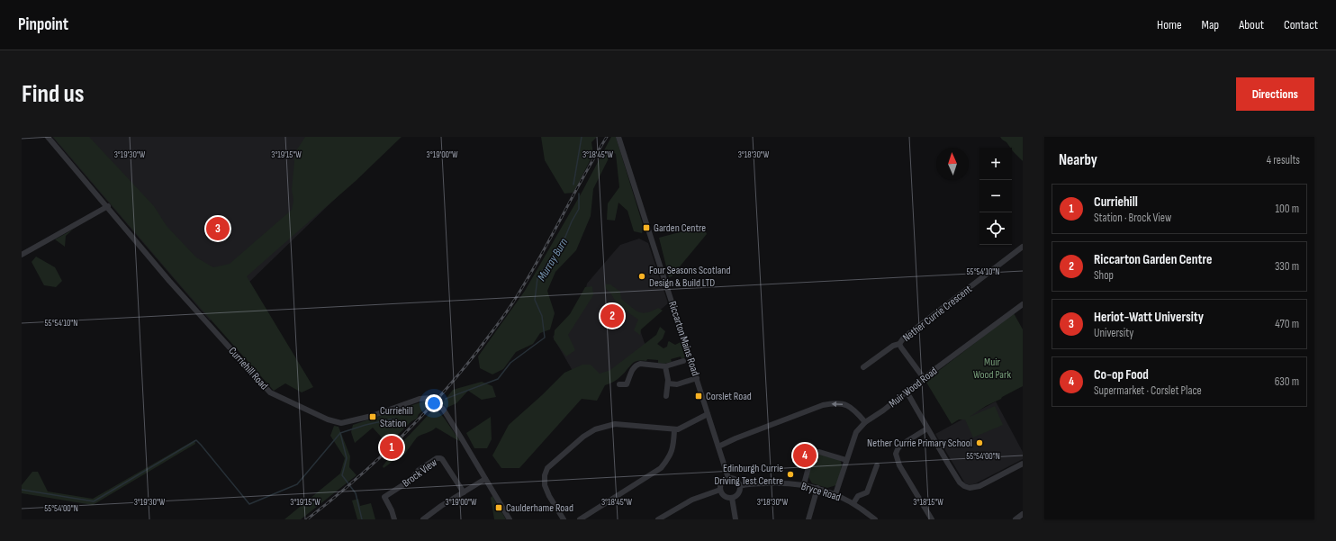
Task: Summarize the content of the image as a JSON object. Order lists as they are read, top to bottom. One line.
{"streets":{"street":["Nether Currie Crescent","Riccarton Mains Road","Curriehill Road","Muir Wood Road","Brock View","Bryce Road"]},"crossings":[["Riccarton Mains Road","Bryce Road"],["Muir Wood Road","Bryce Road"]],"water":["Murray Burn"],"parks":["Muir Wood Park"],"places":{"transit":["Garden Centre","Corslet Road","Curriehill Station","Caulderhame Road"],"other":["Four Seasons Scotland Design & Build LTD","Nether Currie Primary School","Edinburgh Currie Driving Test Centre"]},"north":"top","page":{"header":"Pinpoint","nav":["Home","Map","About","Contact"],"buttons":"Directions","title":"Find us","heading":["Nearby","4 results"],"map_buttons":["+","−"],"list":[{"mark":"1","name":"Curriehill","note":"Station · Brock View","value":"100 m"},{"mark":"2","name":"Riccarton Garden Centre","note":"Shop","value":"330 m"},{"mark":"3","name":"Heriot-Watt University","note":"University","value":"470 m"},{"mark":"4","name":"Co-op Food","note":"Supermarket · Corslet Place","value":"630 m"}],"pins":["3","2","1","4"]},"coordinates":["3°19'30\"W","3°19'15\"W","3°19'00\"W","3°18'45\"W","3°18'30\"W","55°54'10\"N","55°54'00\"N","3°18'15\"W"]}
